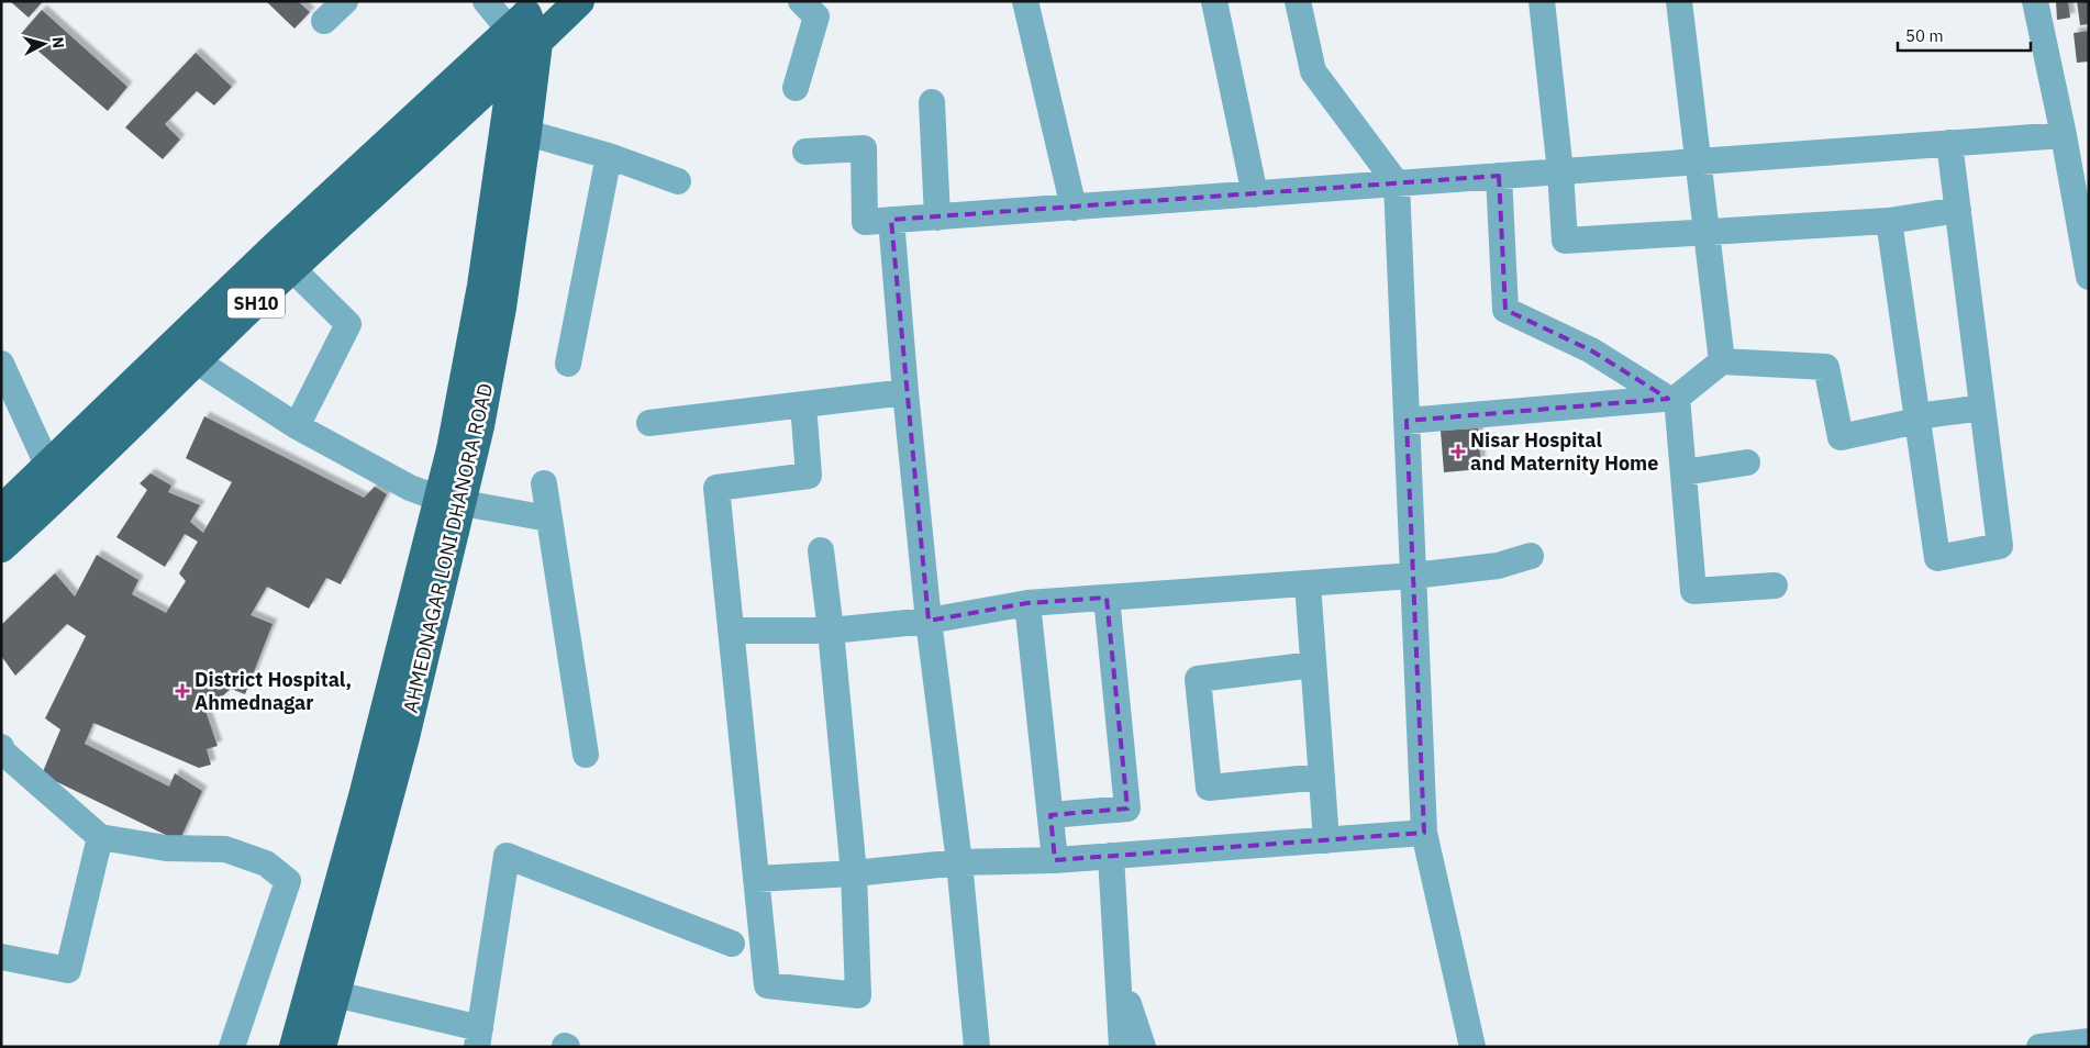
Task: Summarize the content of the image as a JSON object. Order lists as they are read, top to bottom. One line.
{"streets":{"main road":["SH10","AHMEDNAGAR LONI DHANORA ROAD"]},"crossings":[["SH10","AHMEDNAGAR LONI DHANORA ROAD"]],"places":{"health":["Nisar Hospital and Maternity Home","District Hospital, Ahmednagar"]},"scale_bar":"50 m","north":"right"}
